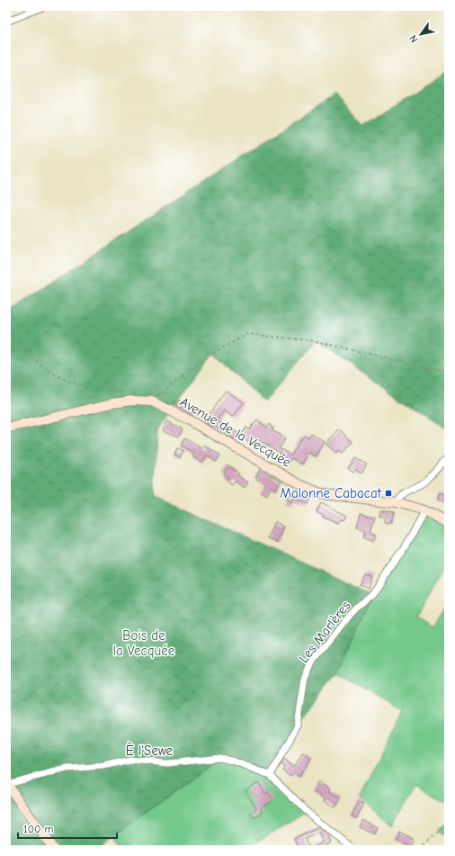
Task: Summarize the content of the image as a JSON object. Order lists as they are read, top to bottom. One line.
{"streets":{"main road":["Avenue de la Vecquée"],"street":["Les Marlères","È l'Sewe"]},"crossings":[["Avenue de la Vecquée","Les Marlères"],["Les Marlères","È l'Sewe"]],"parks":["Bois de la Vecquée"],"places":{"transit":["Malonne Cabacat"]},"scale_bar":"100 m","north":"bottom left"}
